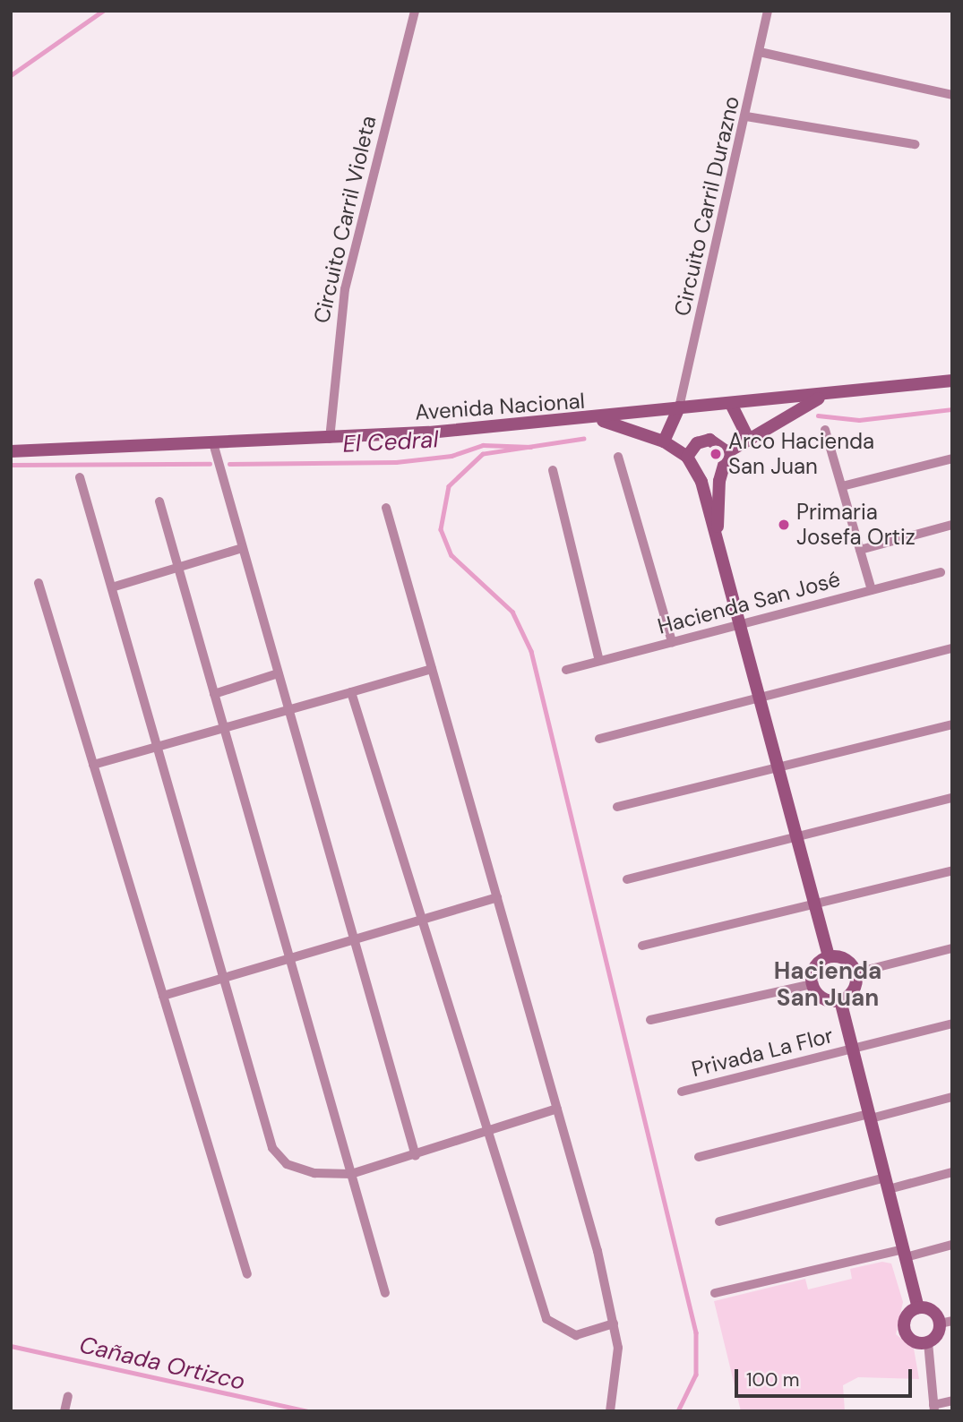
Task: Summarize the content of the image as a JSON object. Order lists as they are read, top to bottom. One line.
{"streets":{"street":["Circuito Carril Durazno","Circuito Carril Violeta","Avenida Nacional","Hacienda San José","Privada La Flor"]},"crossings":[["Circuito Carril Durazno","Avenida Nacional"],["Circuito Carril Violeta","Avenida Nacional"]],"districts":["Hacienda San Juan"],"water":["El Cedral","Cañada Ortizco"],"places":["Arco Hacienda San Juan","Primaria Josefa Ortiz"],"scale_bar":"100 m"}
